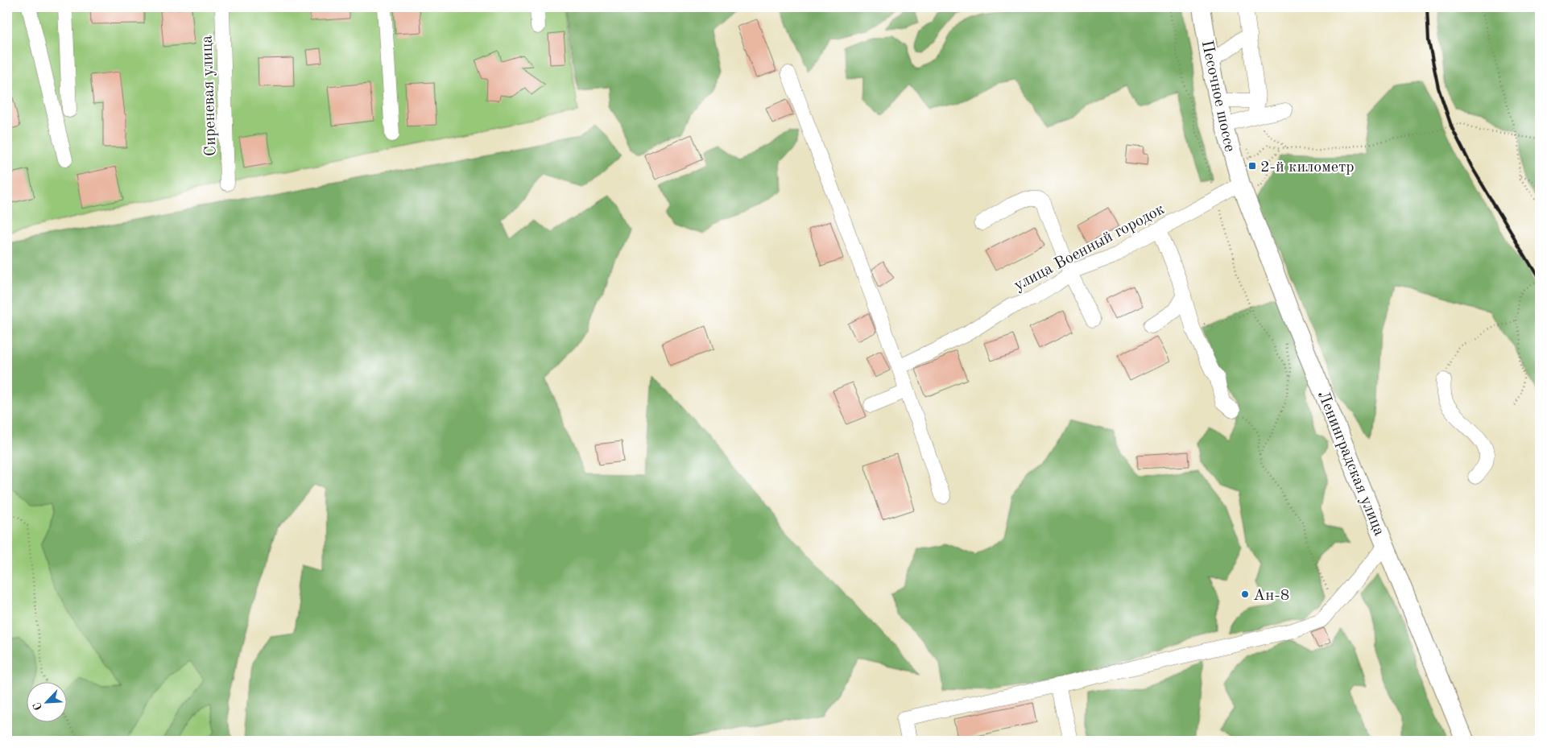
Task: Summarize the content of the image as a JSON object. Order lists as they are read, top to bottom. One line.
{"streets":{"main road":["Песочное шоссе","Ленинградская улица"],"street":["Сиреневая улица","улица Военный городок"]},"crossings":[["Песочное шоссе","улица Военный городок"],["Песочное шоссе","Ленинградская улица"],["улица Военный городок","Ленинградская улица"]],"places":{"transit":["2-й километр"],"other":["Ан-8"]},"north":"bottom left"}
